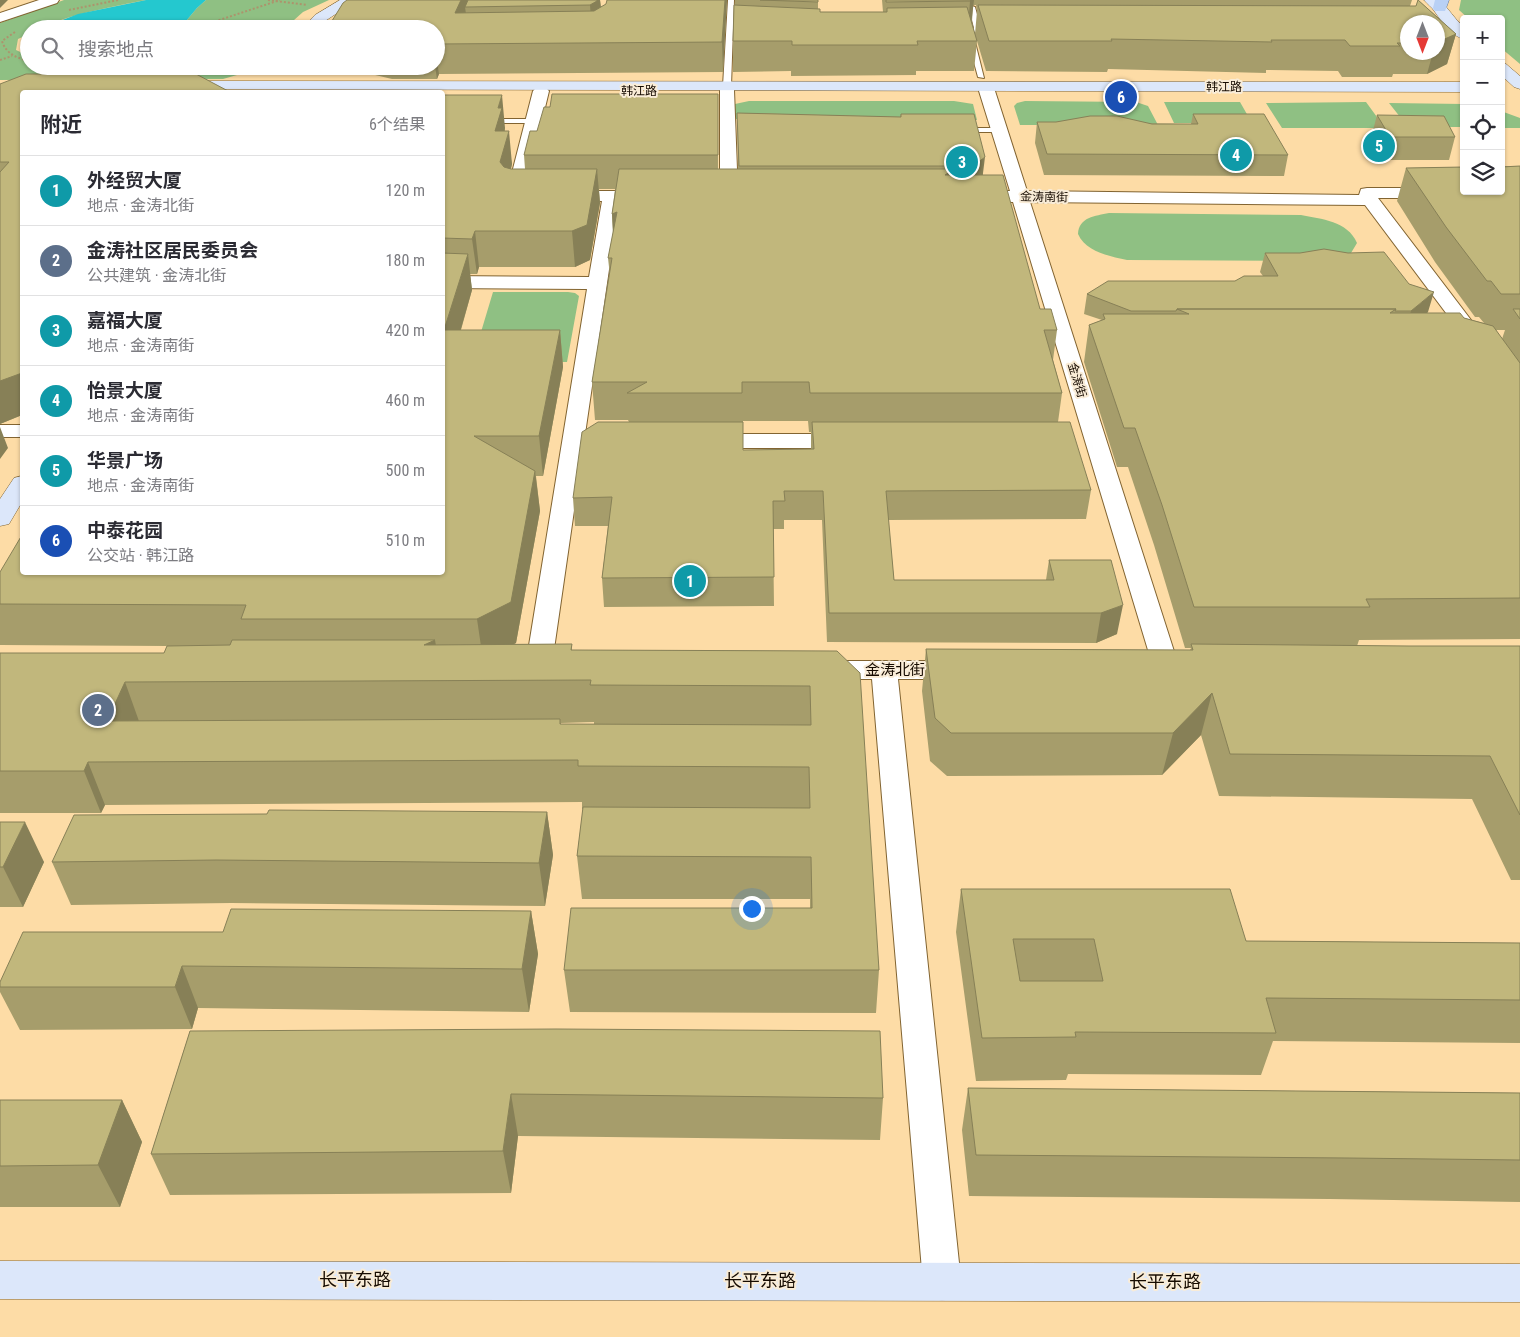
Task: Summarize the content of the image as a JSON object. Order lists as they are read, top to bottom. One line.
{"streets":{"street":["韩江路","金涛南街","金涛街","金涛北街","长平东路"]},"crossings":[["韩江路","金涛街"],["金涛南街","金涛街"]],"north":"bottom","page":{"map_buttons":["+","−"],"search":"搜索地点","pins":["6","5","4","3","1","2"],"heading":["附近","6个结果"],"list":[{"mark":"1","name":"外经贸大厦","note":"地点 · 金涛北街","value":"120 m"},{"mark":"2","name":"金涛社区居民委员会","note":"公共建筑 · 金涛北街","value":"180 m"},{"mark":"3","name":"嘉福大厦","note":"地点 · 金涛南街","value":"420 m"},{"mark":"4","name":"怡景大厦","note":"地点 · 金涛南街","value":"460 m"},{"mark":"5","name":"华景广场","note":"地点 · 金涛南街","value":"500 m"},{"mark":"6","name":"中泰花园","note":"公交站 · 韩江路","value":"510 m"}]}}
